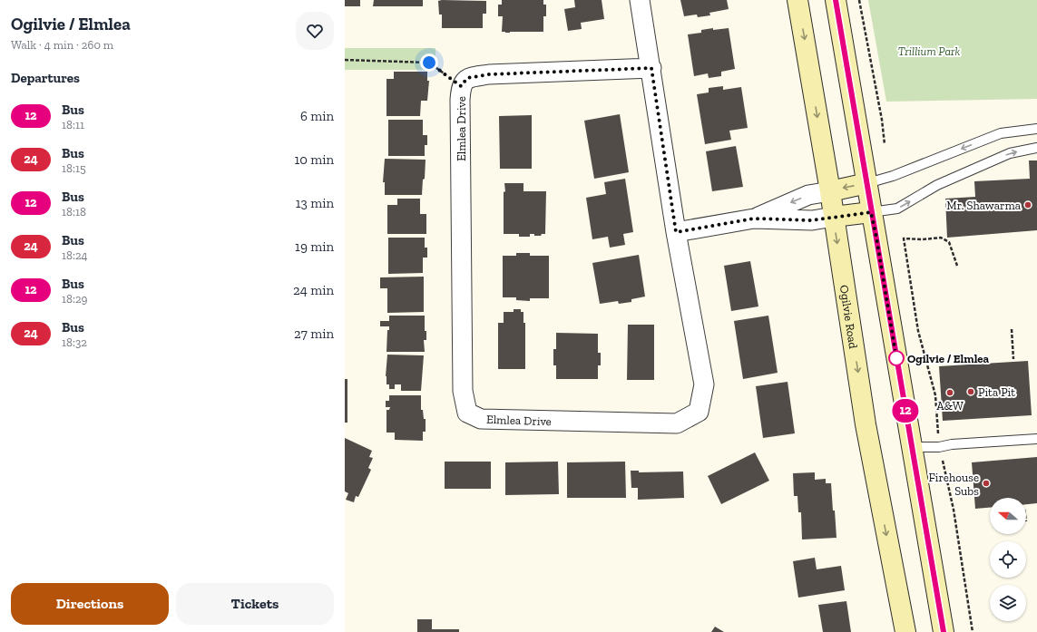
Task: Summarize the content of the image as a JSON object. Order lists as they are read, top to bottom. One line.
{"streets":{"main road":["Ogilvie Road"],"street":["Elmlea Drive"]},"parks":["Trillium Park"],"places":["Mr. Shawarma","Ogilvie / Elmlea","Pita Pit","A&W","Firehouse Subs"],"lines":["bus line 12"],"north":"left","page":{"heading":[["Ogilvie / Elmlea","Walk · 4 min · 260 m"],"Departures"],"on_map":"12","list":[{"mark":"12","name":"Bus","note":"18:11","value":"6 min"},{"mark":"24","name":"Bus","note":"18:15","value":"10 min"},{"mark":"12","name":"Bus","note":"18:18","value":"13 min"},{"mark":"24","name":"Bus","note":"18:24","value":"19 min"},{"mark":"12","name":"Bus","note":"18:29","value":"24 min"},{"mark":"24","name":"Bus","note":"18:32","value":"27 min"}],"buttons":["Directions","Tickets"]}}
